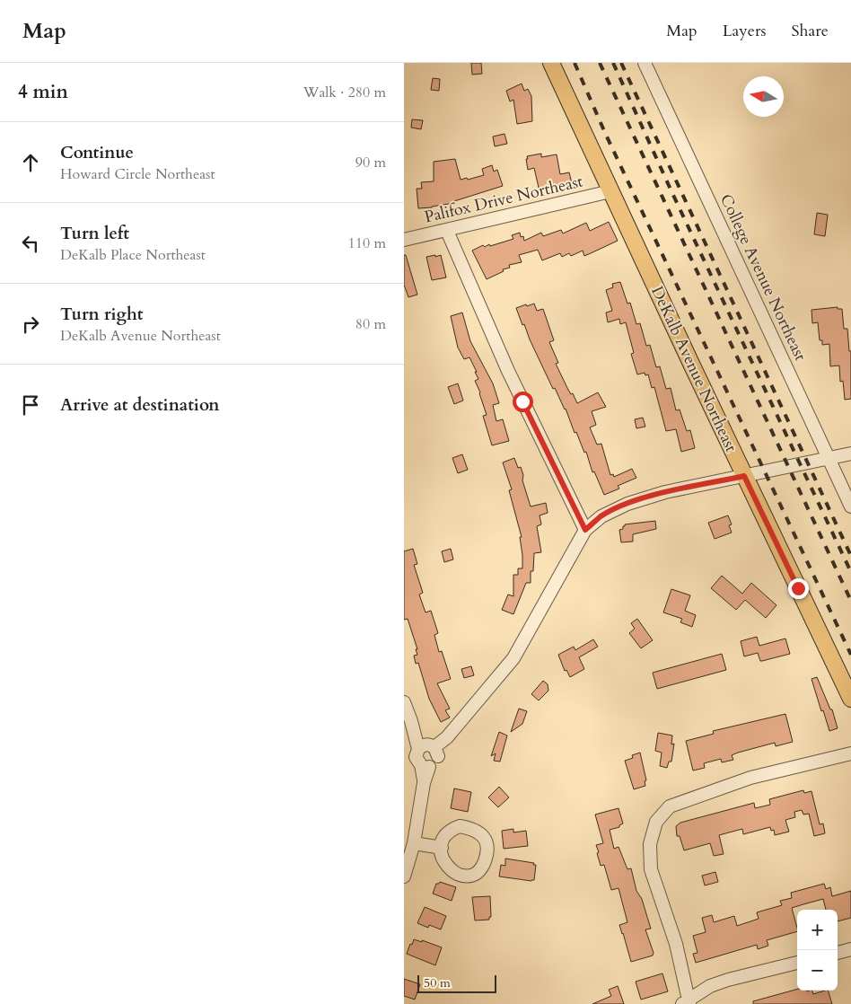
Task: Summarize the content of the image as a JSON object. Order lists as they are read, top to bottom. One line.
{"streets":{"main road":["DeKalb Avenue Northeast"],"street":["Palifox Drive Northeast","College Avenue Northeast"]},"crossings":[["Palifox Drive Northeast","DeKalb Avenue Northeast"]],"scale_bar":"50 m","north":"left","page":{"header":"Map","nav":["Map","Layers","Share"],"heading":["4 min","Walk · 280 m"],"list":[["Continue","Howard Circle Northeast","90 m"],["Turn left","DeKalb Place Northeast","110 m"],["Turn right","DeKalb Avenue Northeast","80 m"],"Arrive at destination"],"map_buttons":["+","−"],"scale":"50 m"}}
